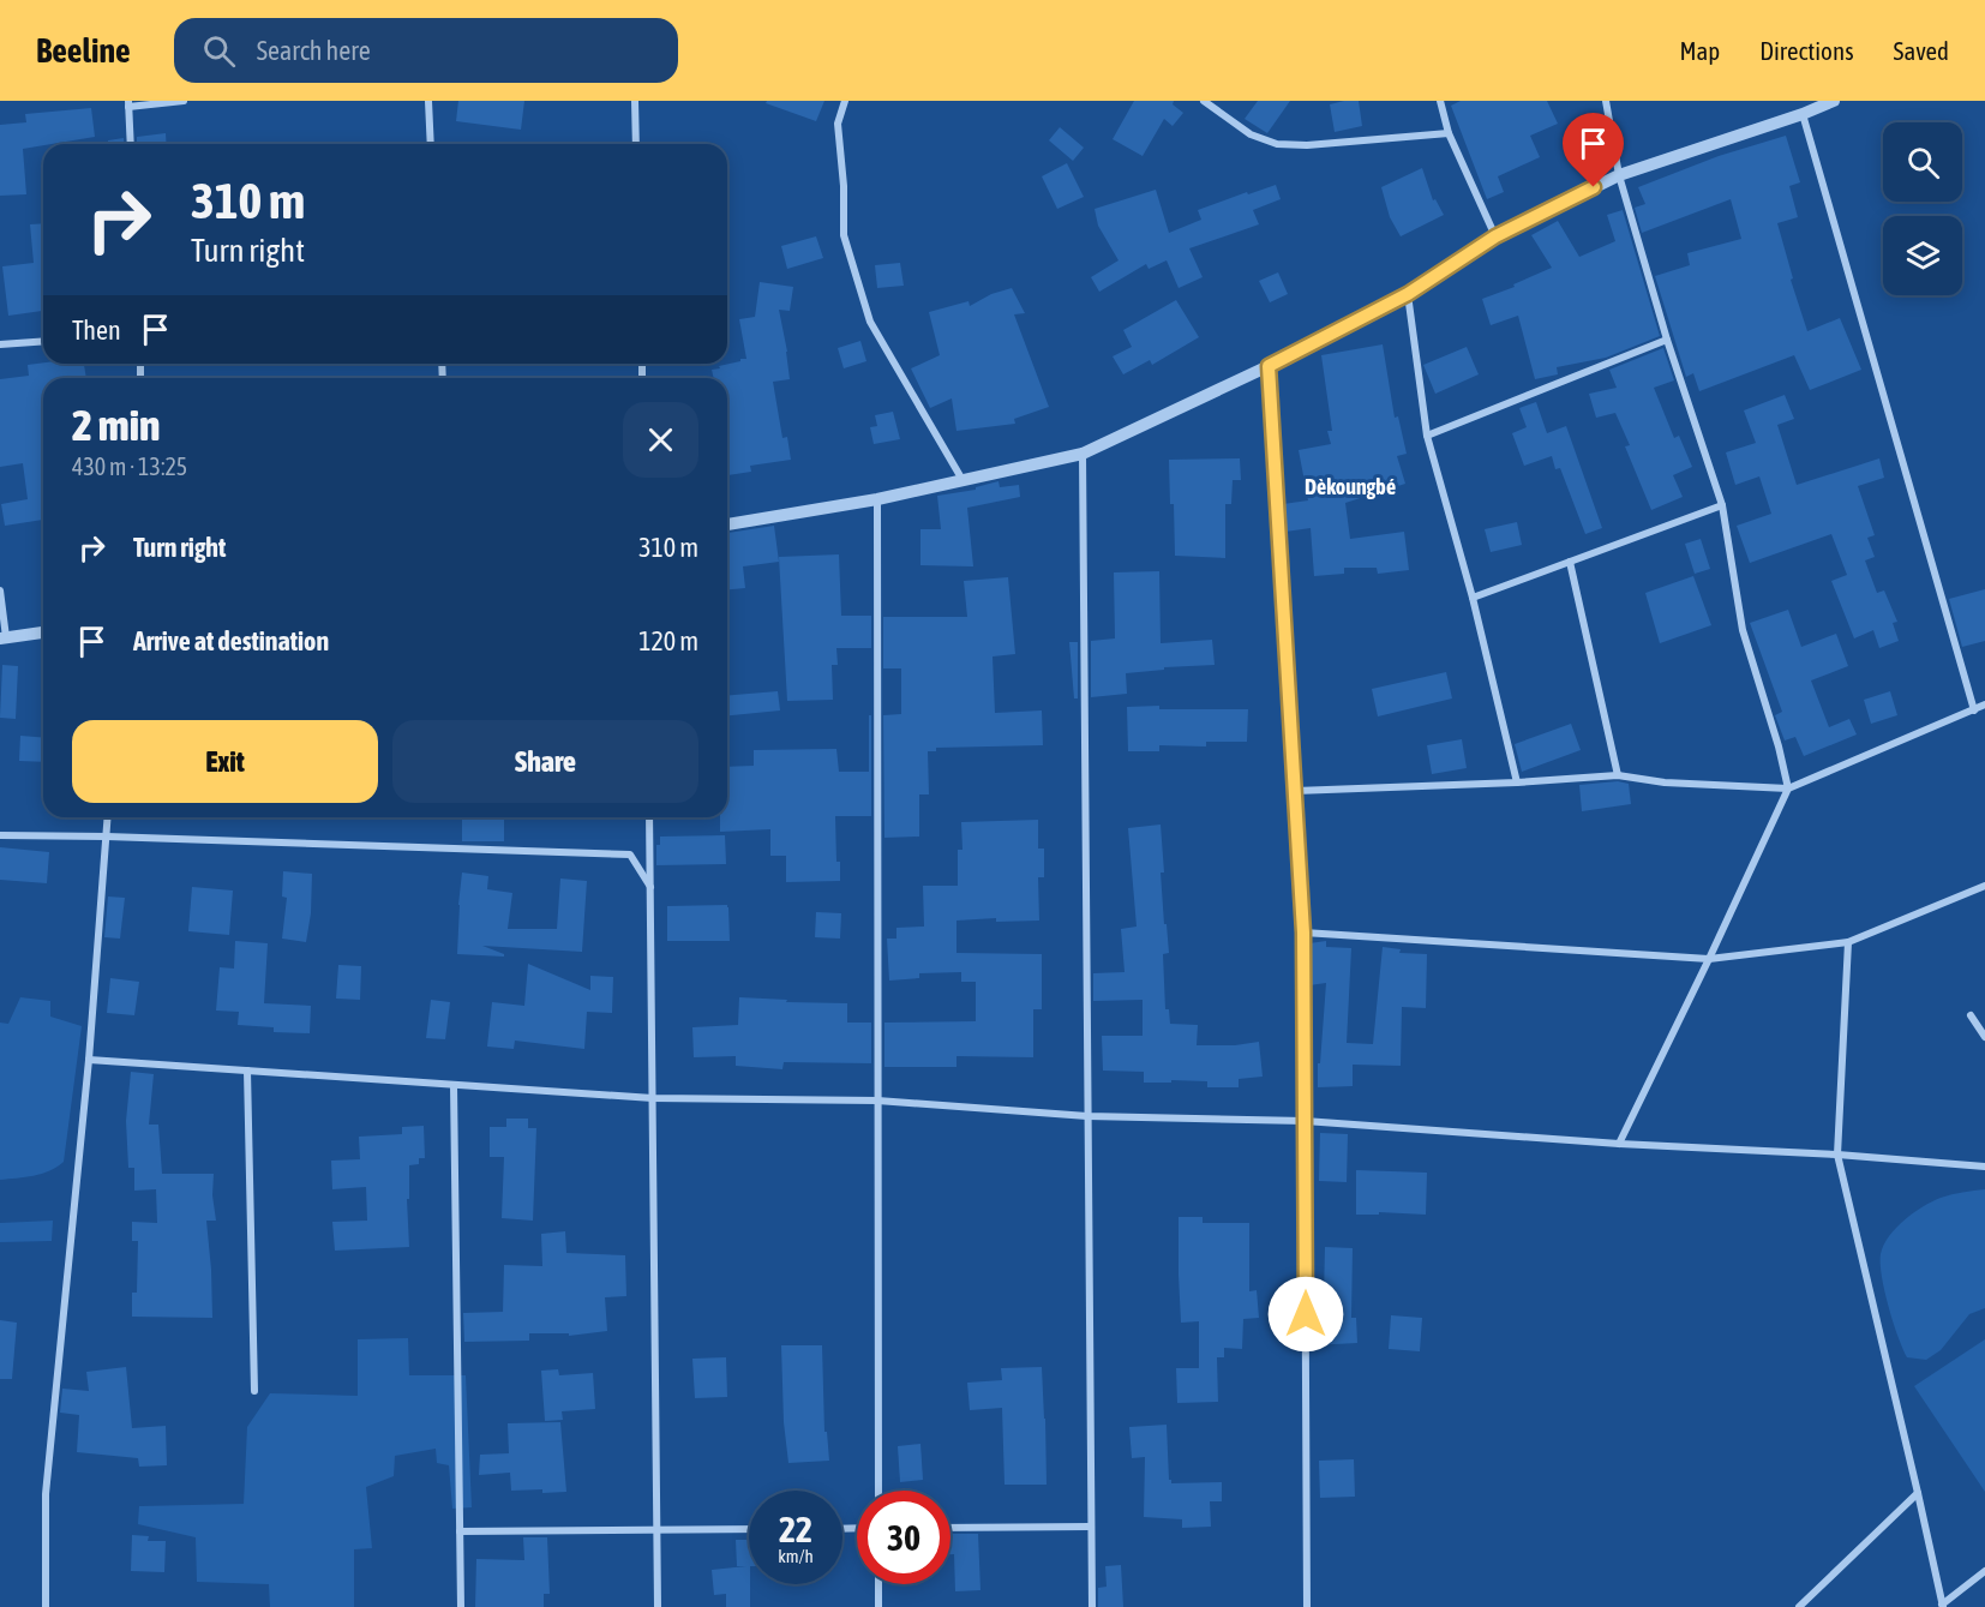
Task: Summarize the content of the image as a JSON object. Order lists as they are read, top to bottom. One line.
{"districts":["Dèkoungbé"],"page":{"header":"Beeline","search":"Search here","nav":["Map","Directions","Saved"],"turn":["310 m","Turn right"],"then":"Then","heading":["2 min","430 m · 13:25"],"list":[{"name":"Turn right","value":"310 m"},{"name":"Arrive at destination","value":"120 m"}],"buttons":["Exit","Share"],"speed":"22 km/h","limit":"30"}}
